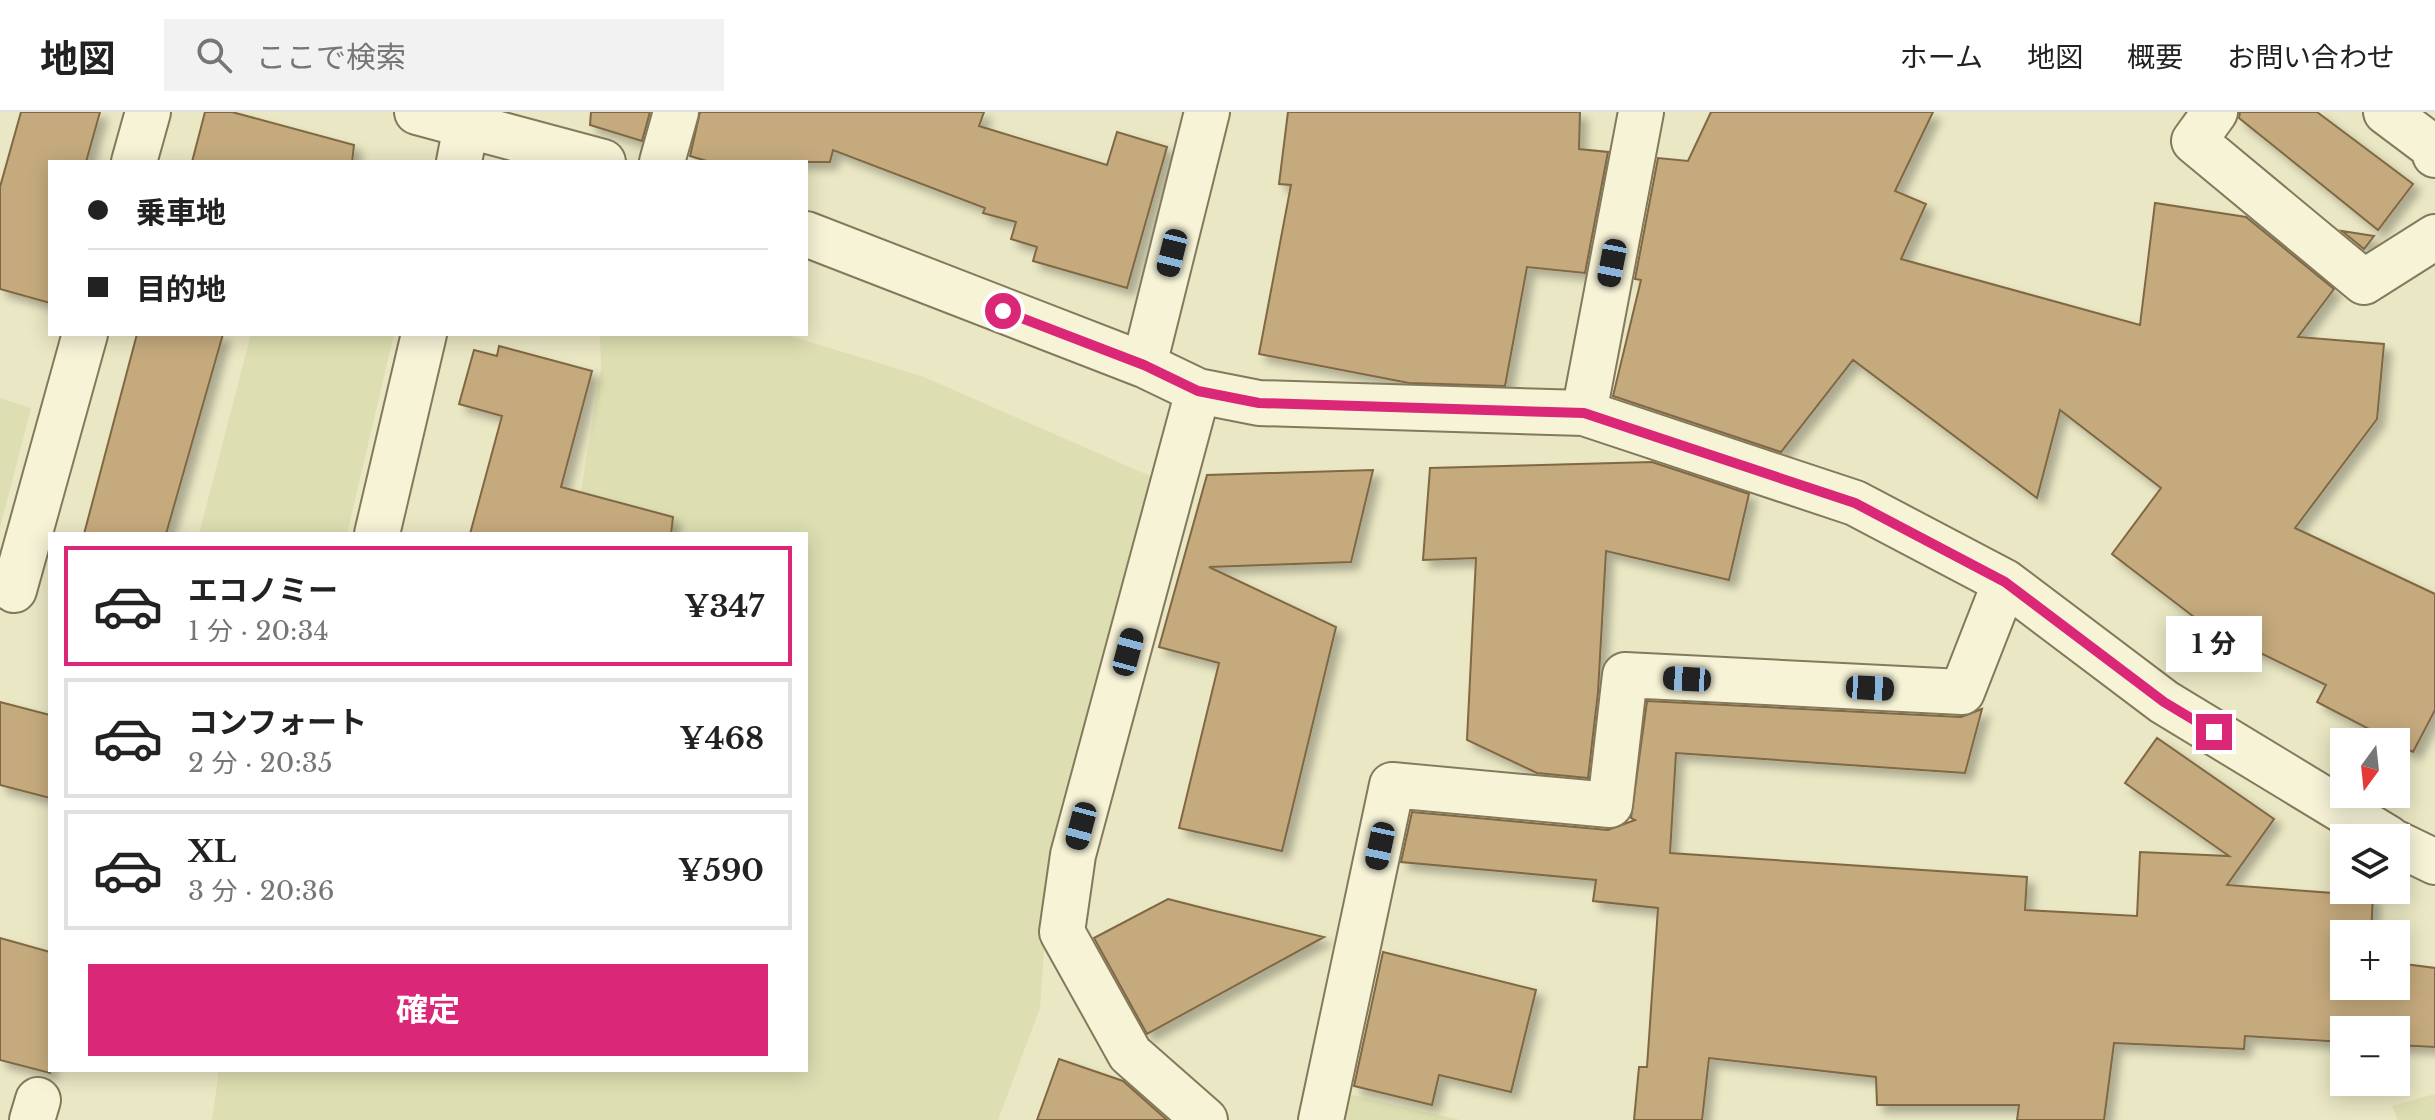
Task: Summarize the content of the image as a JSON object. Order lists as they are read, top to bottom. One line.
{"north":"bottom","page":{"header":"地図","search":"ここで検索","nav":["ホーム","地図","概要","お問い合わせ"],"banner":["乗車地","目的地"],"list":[{"name":"エコノミー","note":"1 分 · 20:34","value":"¥347"},{"name":"コンフォート","note":"2 分 · 20:35","value":"¥468"},{"name":"XL","note":"3 分 · 20:36","value":"¥590"}],"bubble":"1 分","map_buttons":["+","−"],"buttons":"確定"}}
